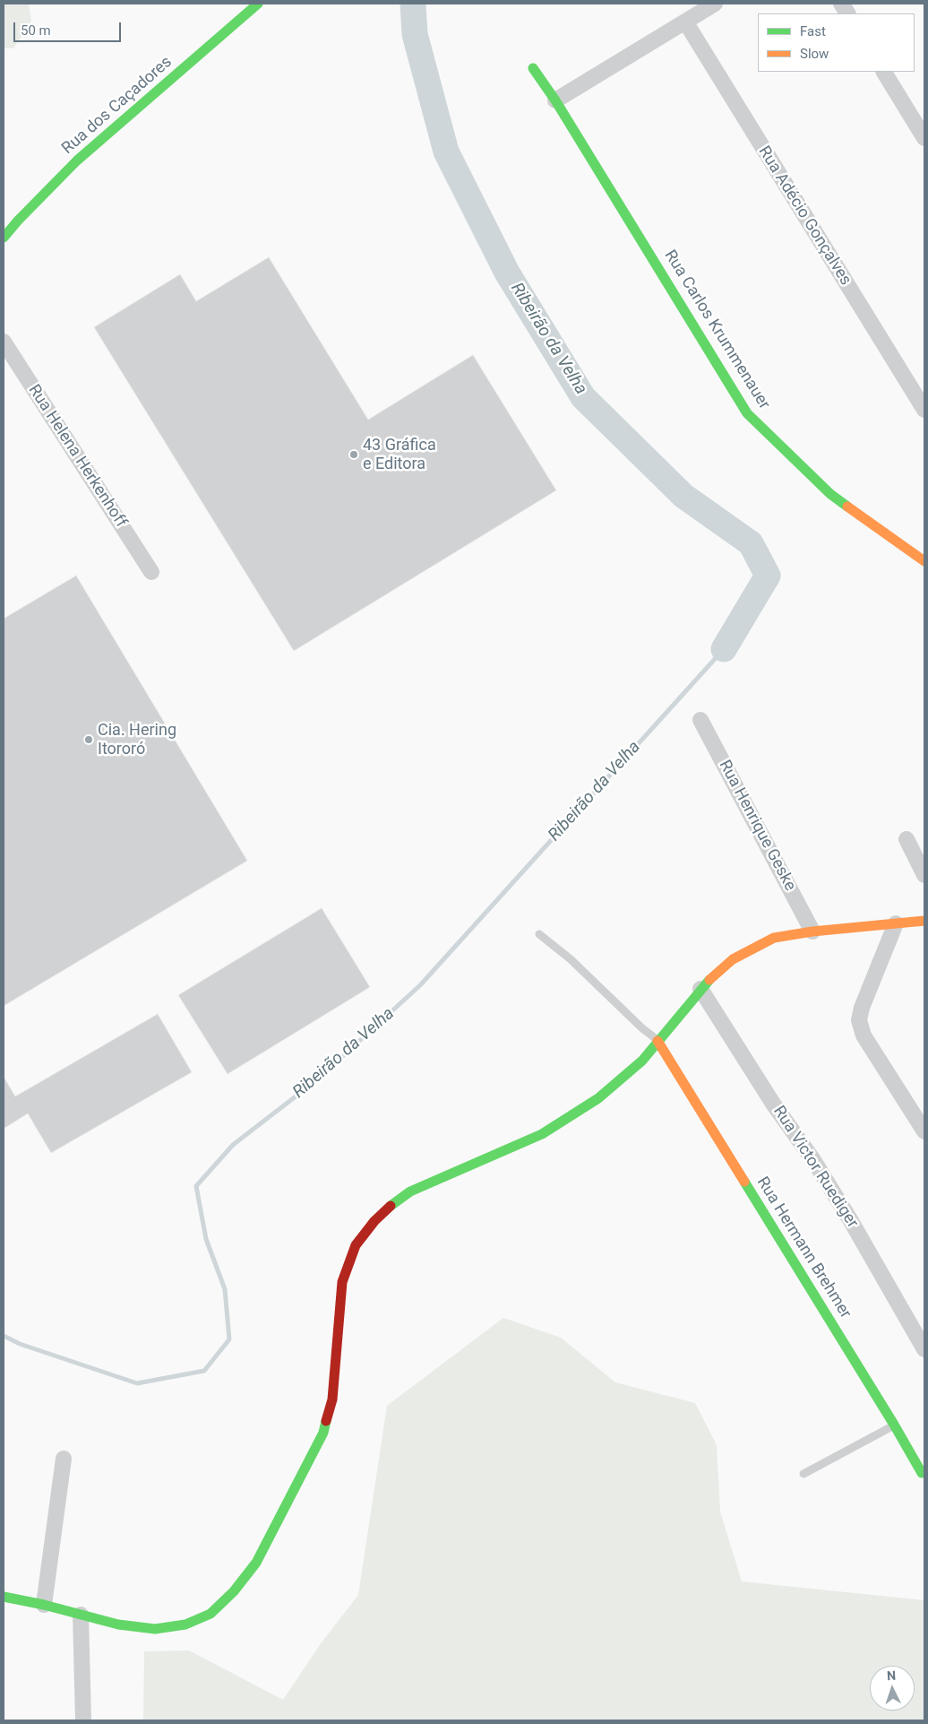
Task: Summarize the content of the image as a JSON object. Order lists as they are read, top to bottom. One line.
{"streets":{"main road":["Rua dos Caçadores","Rua Carlos Krummenauer","Rua Hermann Brehmer"],"street":["Rua Adécio Gonçalves","Rua Helena Herkenhoff","Rua Henrique Geske","Rua Victor Ruediger"]},"water":["Ribeirão da Velha"],"places":["43 Gráfica e Editora","Cia. Hering Itororó"],"legend":["Fast","Slow"],"scale_bar":"50 m","north":"top"}
